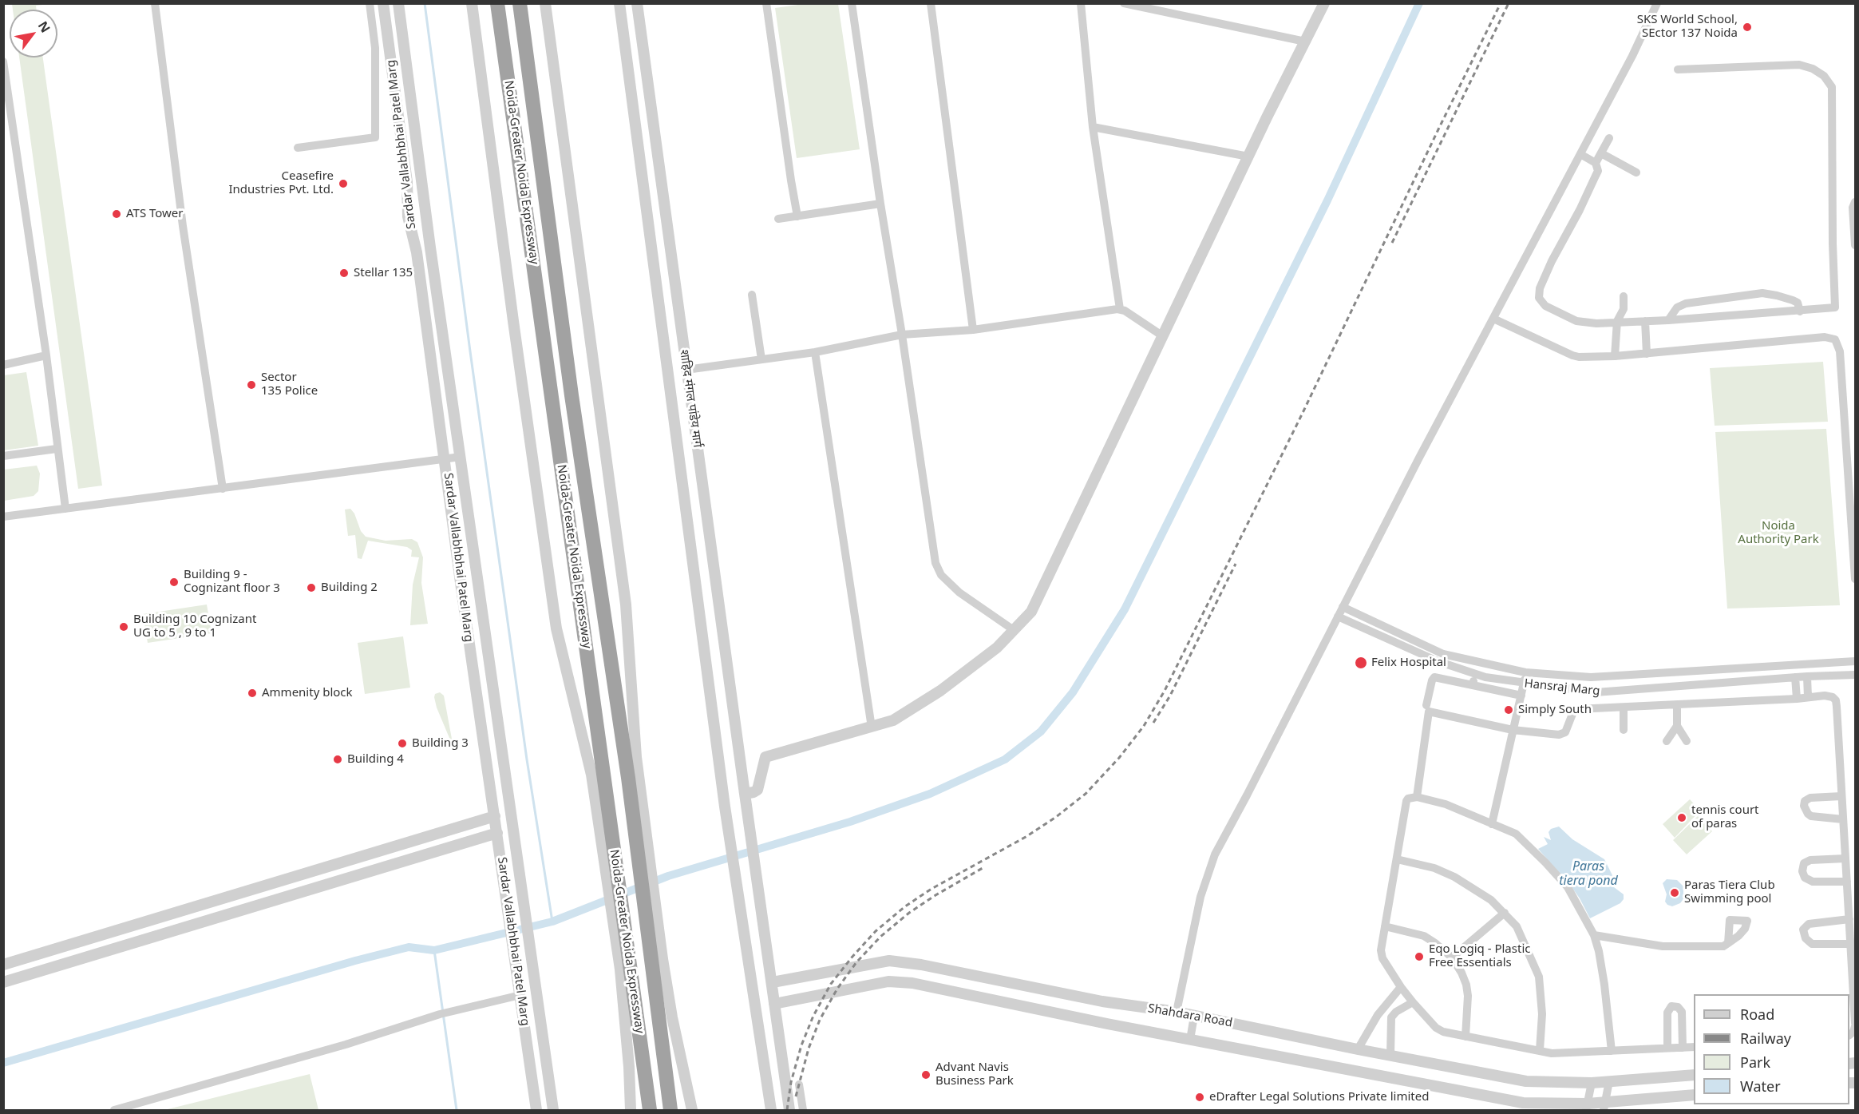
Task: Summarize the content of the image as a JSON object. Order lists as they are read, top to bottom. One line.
{"streets":{"highway":["Noida-Greater Noida Expressway"],"street":["Sardar Vallabhbhai Patel Marg","शाहिद मंगल पांडेय मार्ग","Hansraj Marg","Shahdara Road"]},"crossings":[["शाहिद मंगल पांडेय मार्ग","Shahdara Road"]],"water":["Paras tiera pond"],"parks":["Noida Authority Park"],"places":["SKS World School, SEctor 137 Noida","Ceasefire Industries Pvt. Ltd.","ATS Tower","Stellar 135","Sector 135 Police","Building 9 - Cognizant floor 3","Building 2","Building 10 Cognizant UG to 5 , 9 to 1","Felix Hospital","Ammenity block","Simply South","Building 3","Building 4","tennis court of paras","Paras Tiera Club Swimming pool","Eqo Logiq - Plastic Free Essentials","Advant Navis Business Park","eDrafter Legal Solutions Private limited"],"legend":["Road","Railway","Park","Water"],"north":"top right"}
